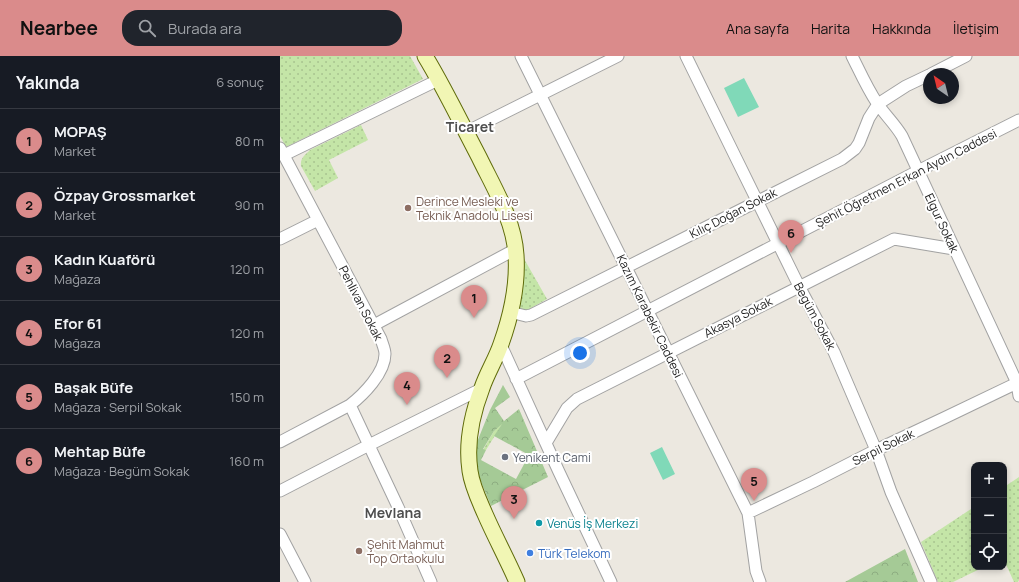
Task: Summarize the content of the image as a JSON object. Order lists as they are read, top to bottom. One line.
{"streets":{"street":["Şehit Öğretmen Erkan Aydın Caddesi","Kılıç Doğan Sokak","Elgur Sokak","Pehlivan Sokak","Kazım Karabekir Caddesi","Begüm Sokak","Akasya Sokak","Serpil Sokak"]},"crossings":[["Şehit Öğretmen Erkan Aydın Caddesi","Elgur Sokak"],["Şehit Öğretmen Erkan Aydın Caddesi","Kazım Karabekir Caddesi"],["Şehit Öğretmen Erkan Aydın Caddesi","Begüm Sokak"],["Kılıç Doğan Sokak","Elgur Sokak"],["Kılıç Doğan Sokak","Kazım Karabekir Caddesi"],["Kılıç Doğan Sokak","Begüm Sokak"],["Elgur Sokak","Akasya Sokak"],["Elgur Sokak","Serpil Sokak"],["Kazım Karabekir Caddesi","Akasya Sokak"],["Kazım Karabekir Caddesi","Serpil Sokak"],["Begüm Sokak","Akasya Sokak"],["Begüm Sokak","Serpil Sokak"]],"districts":["Ticaret","Mevlana"],"places":["Derince Mesleki ve Teknik Anadolu Lisesi","Yenikent Cami","Venüs İş Merkezi","Şehit Mahmut Top Ortaokulu","Türk Telekom"],"north":"top left","page":{"header":"Nearbee","search":"Burada ara","nav":["Ana sayfa","Harita","Hakkında","İletişim"],"heading":["Yakında","6 sonuç"],"list":[{"mark":"1","name":"MOPAŞ","note":"Market","value":"80 m"},{"mark":"2","name":"Özpay Grossmarket","note":"Market","value":"90 m"},{"mark":"3","name":"Kadın Kuaförü","note":"Mağaza","value":"120 m"},{"mark":"4","name":"Efor 61","note":"Mağaza","value":"120 m"},{"mark":"5","name":"Başak Büfe","note":"Mağaza · Serpil Sokak","value":"150 m"},{"mark":"6","name":"Mehtap Büfe","note":"Mağaza · Begüm Sokak","value":"160 m"}],"pins":["6","1","2","4","5","3"],"map_buttons":["+","−"]}}
